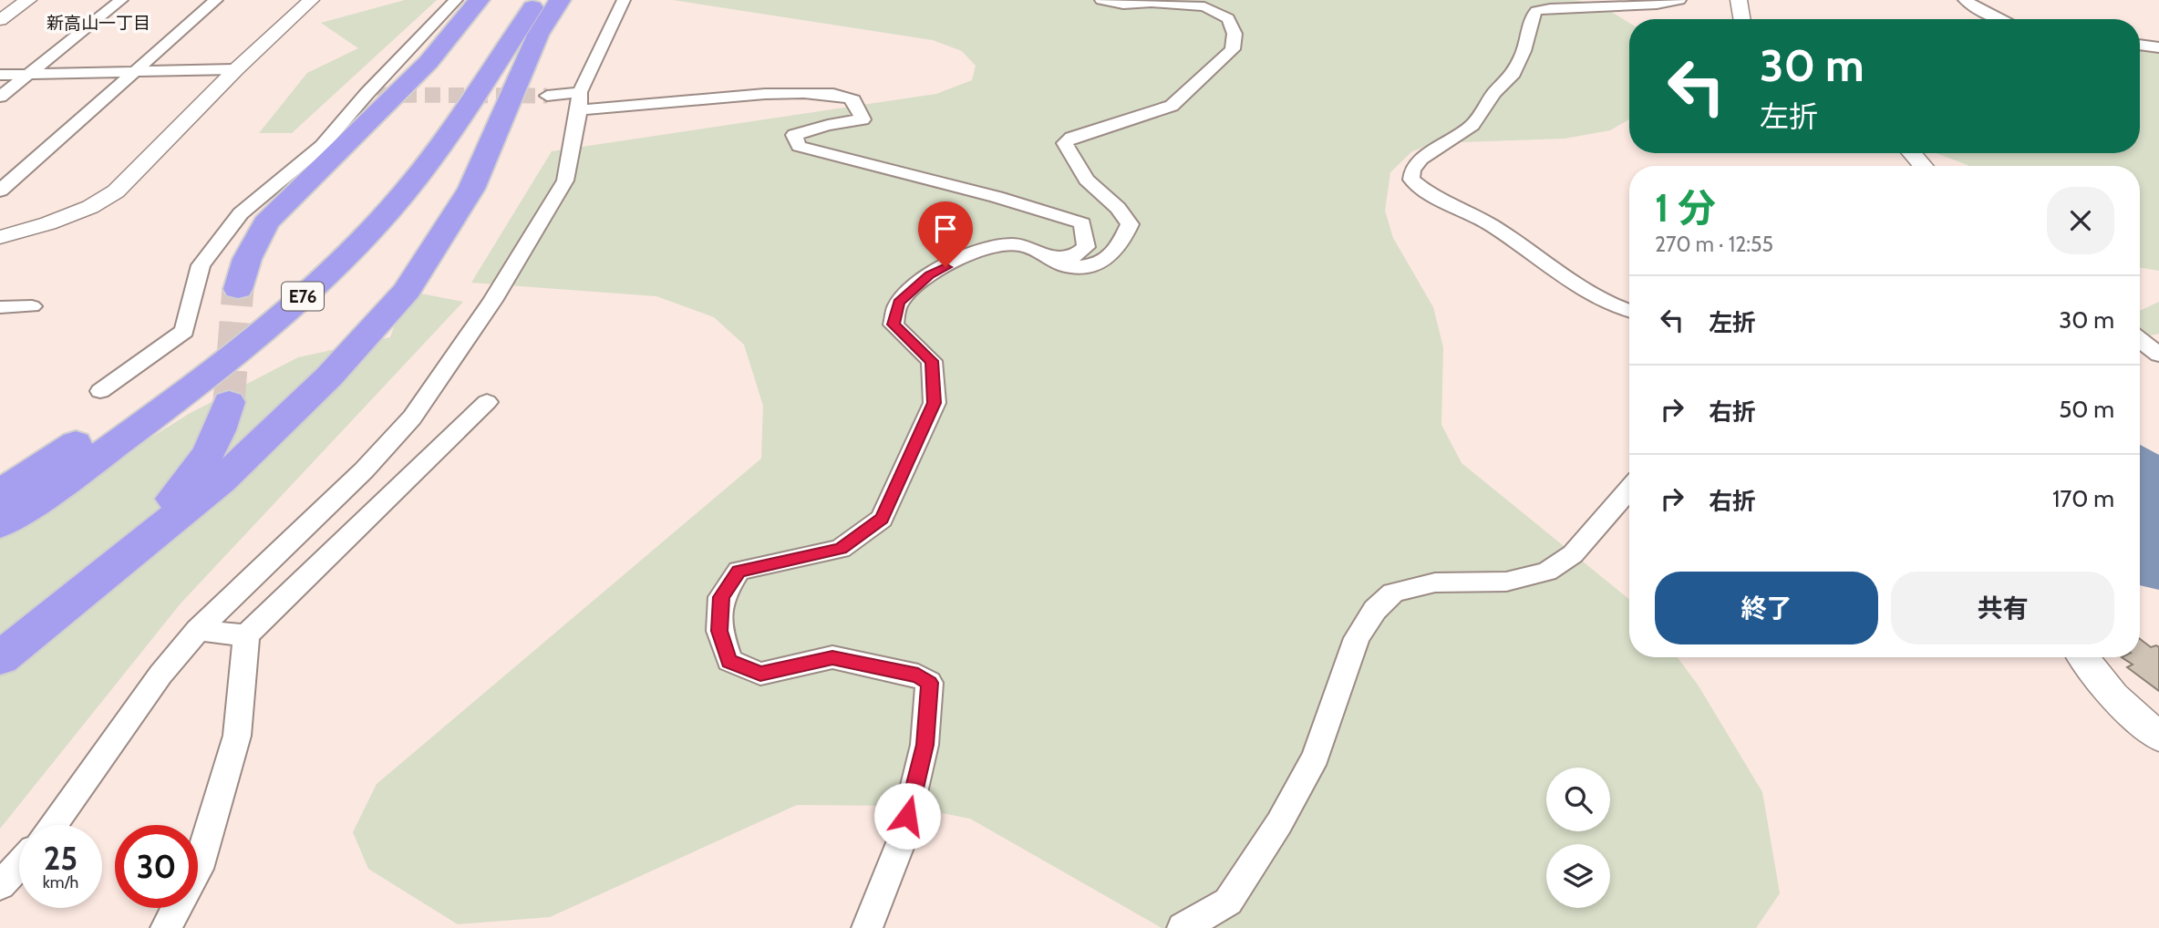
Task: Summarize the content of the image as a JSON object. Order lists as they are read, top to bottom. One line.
{"streets":{"highway":["E76"]},"districts":["新高山一丁目"],"page":{"turn":["30 m","左折"],"heading":["1 分","270 m · 12:55"],"list":[{"name":"左折","value":"30 m"},{"name":"右折","value":"50 m"},{"name":"右折","value":"170 m"}],"buttons":["終了","共有"],"speed":"25 km/h","limit":"30"}}
